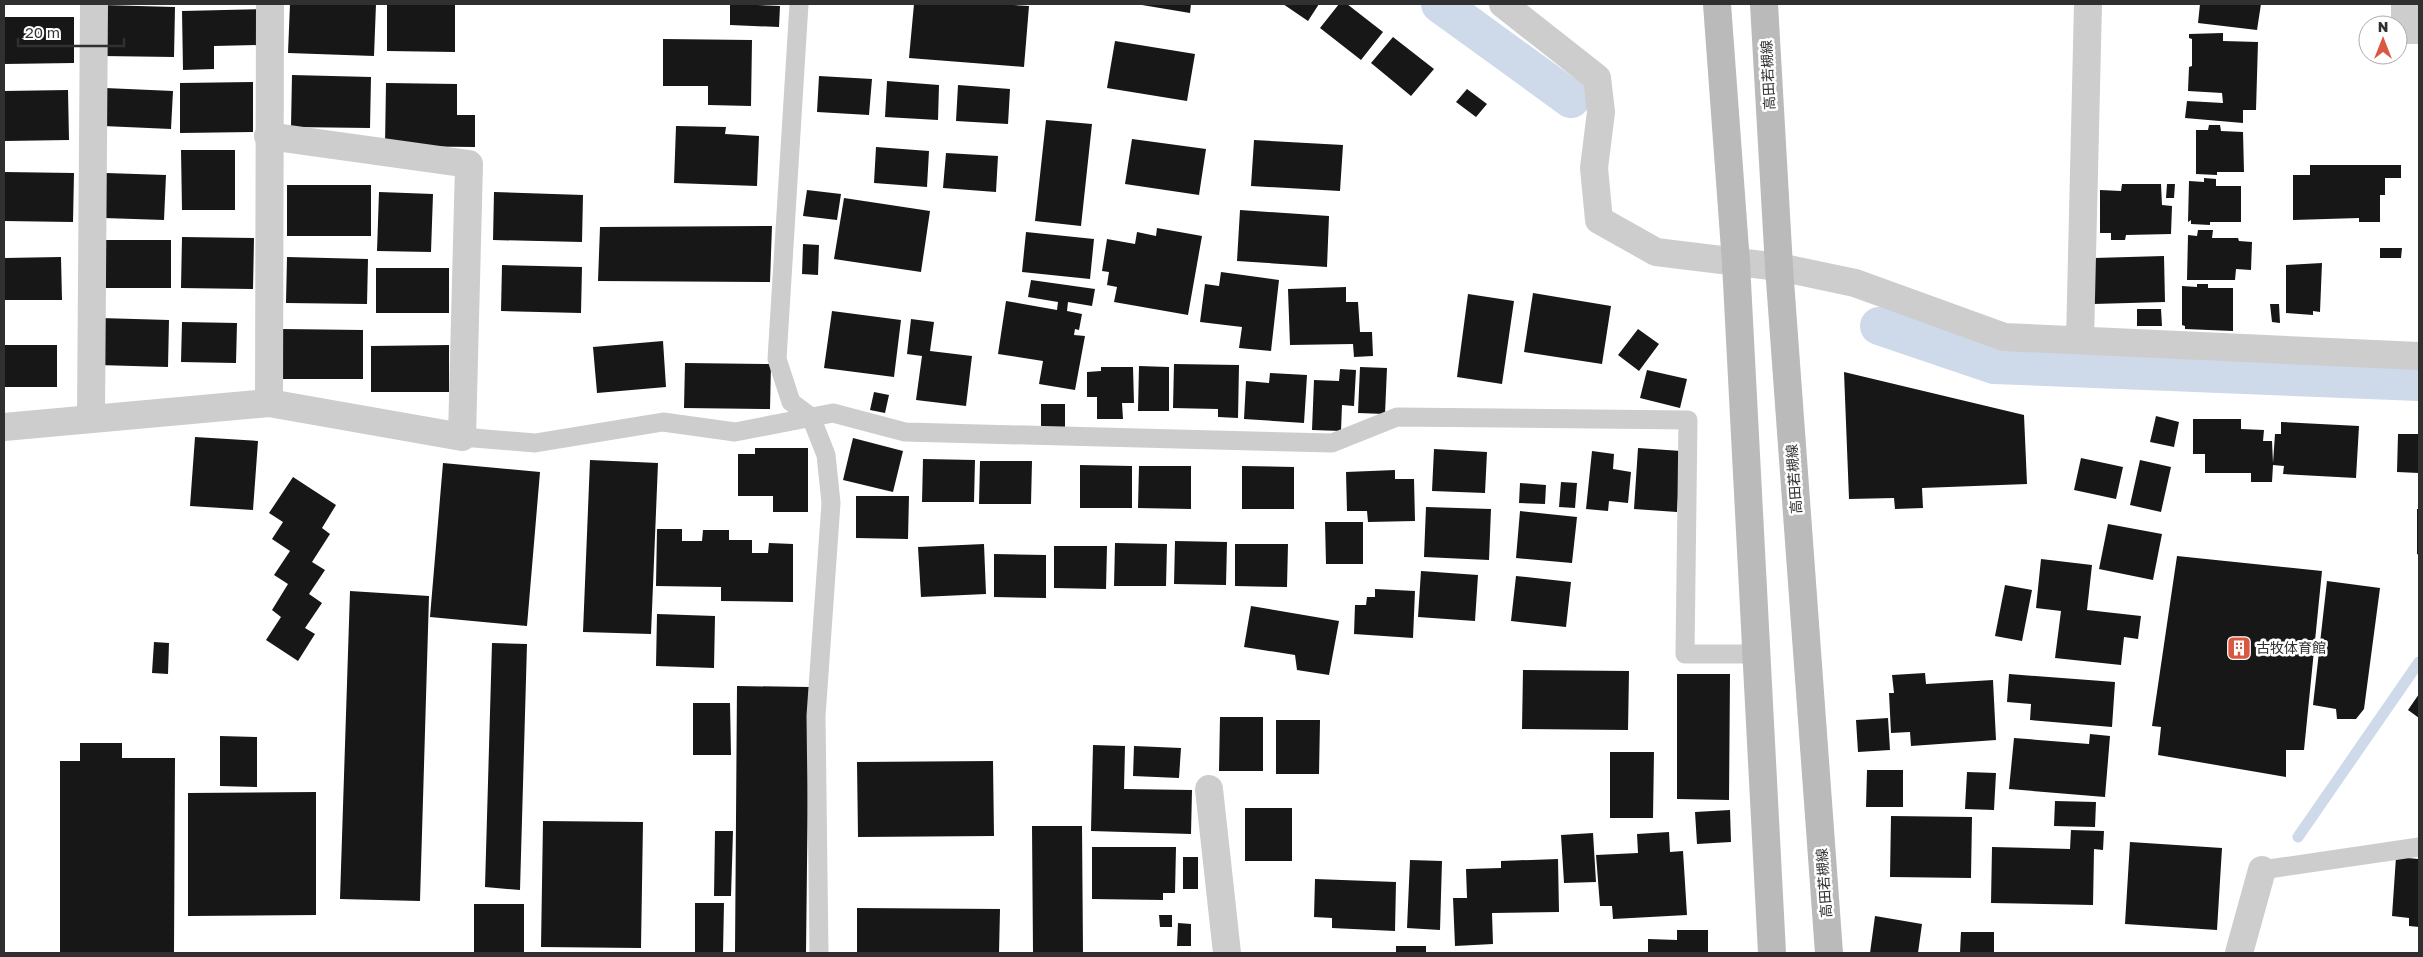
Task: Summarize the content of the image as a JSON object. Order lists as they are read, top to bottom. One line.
{"streets":{"street":["高田若槻線"]},"places":{"building":["古牧体育館"]},"scale_bar":"20 m","north":"top"}
